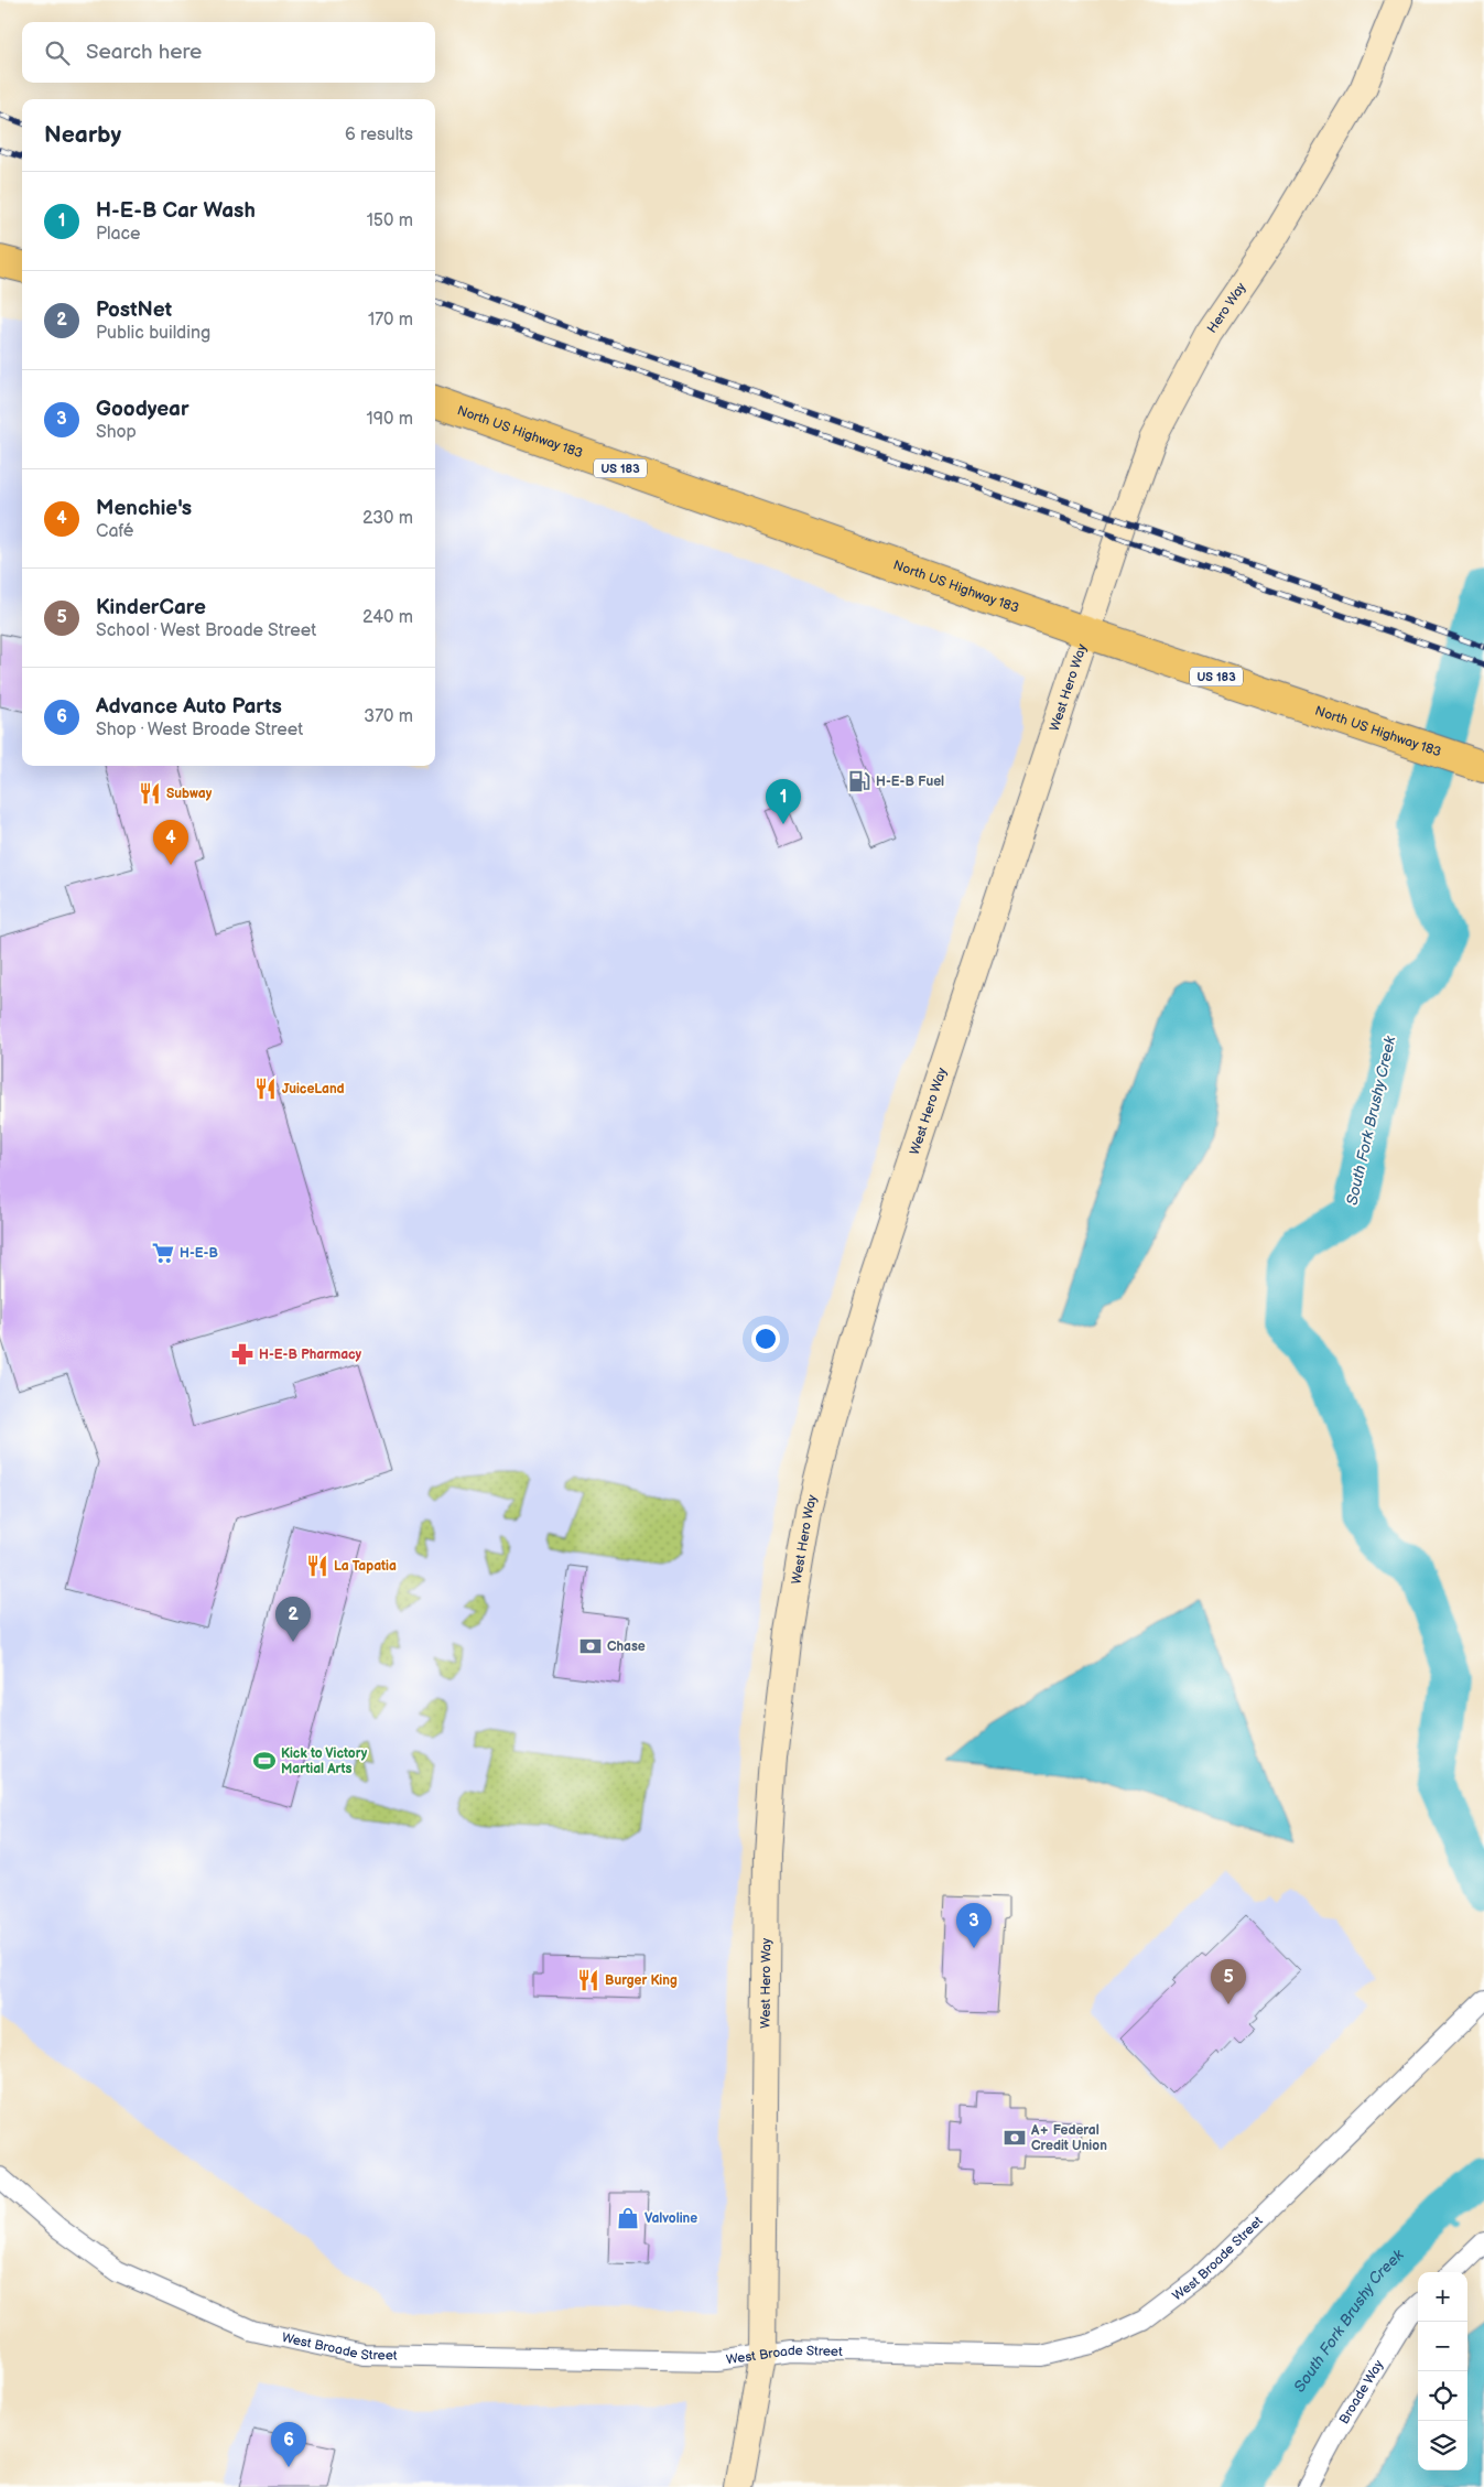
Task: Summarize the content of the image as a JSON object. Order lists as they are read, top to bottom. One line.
{"streets":{"main road":["Hero Way","North US Highway 183","US 183","West Hero Way"],"street":["West Broade Street","Broade Way"]},"crossings":[["Hero Way","North US Highway 183"],["Hero Way","West Hero Way"],["North US Highway 183","West Hero Way"],["West Hero Way","West Broade Street"]],"water":["South Fork Brushy Creek"],"places":{"fuel station":["H-E-B Fuel"],"restaurant":["Subway","JuiceLand","La Tapatia","Burger King"],"supermarket":["H-E-B"],"pharmacy":["H-E-B Pharmacy"],"bank":["Chase","A+ Federal Credit Union"],"sports":["Kick to Victory Martial Arts"],"shop":["Valvoline"]},"page":{"search":"Search here","heading":["Nearby","6 results"],"list":[{"mark":"1","name":"H-E-B Car Wash","note":"Place","value":"150 m"},{"mark":"2","name":"PostNet","note":"Public building","value":"170 m"},{"mark":"3","name":"Goodyear","note":"Shop","value":"190 m"},{"mark":"4","name":"Menchie's","note":"Café","value":"230 m"},{"mark":"5","name":"KinderCare","note":"School · West Broade Street","value":"240 m"},{"mark":"6","name":"Advance Auto Parts","note":"Shop · West Broade Street","value":"370 m"}],"pins":["1","4","2","3","5","6"],"map_buttons":["+","−"]}}
